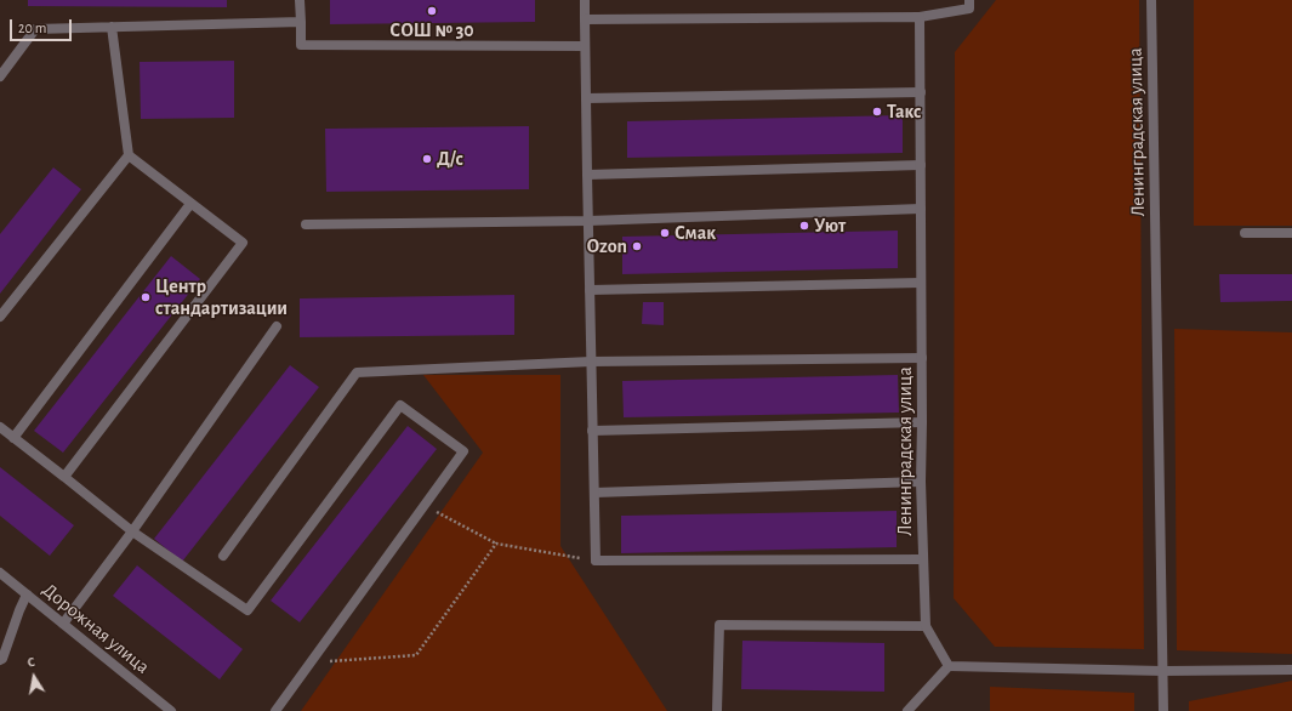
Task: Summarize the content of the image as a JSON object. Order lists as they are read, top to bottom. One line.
{"streets":{"street":["Ленинградская улица","Дорожная улица"]},"places":["СОШ № 30","Такс","Д/с","Уют","Смак","Ozon","Центр стандартизации"],"scale_bar":"20 m","north":"top"}
